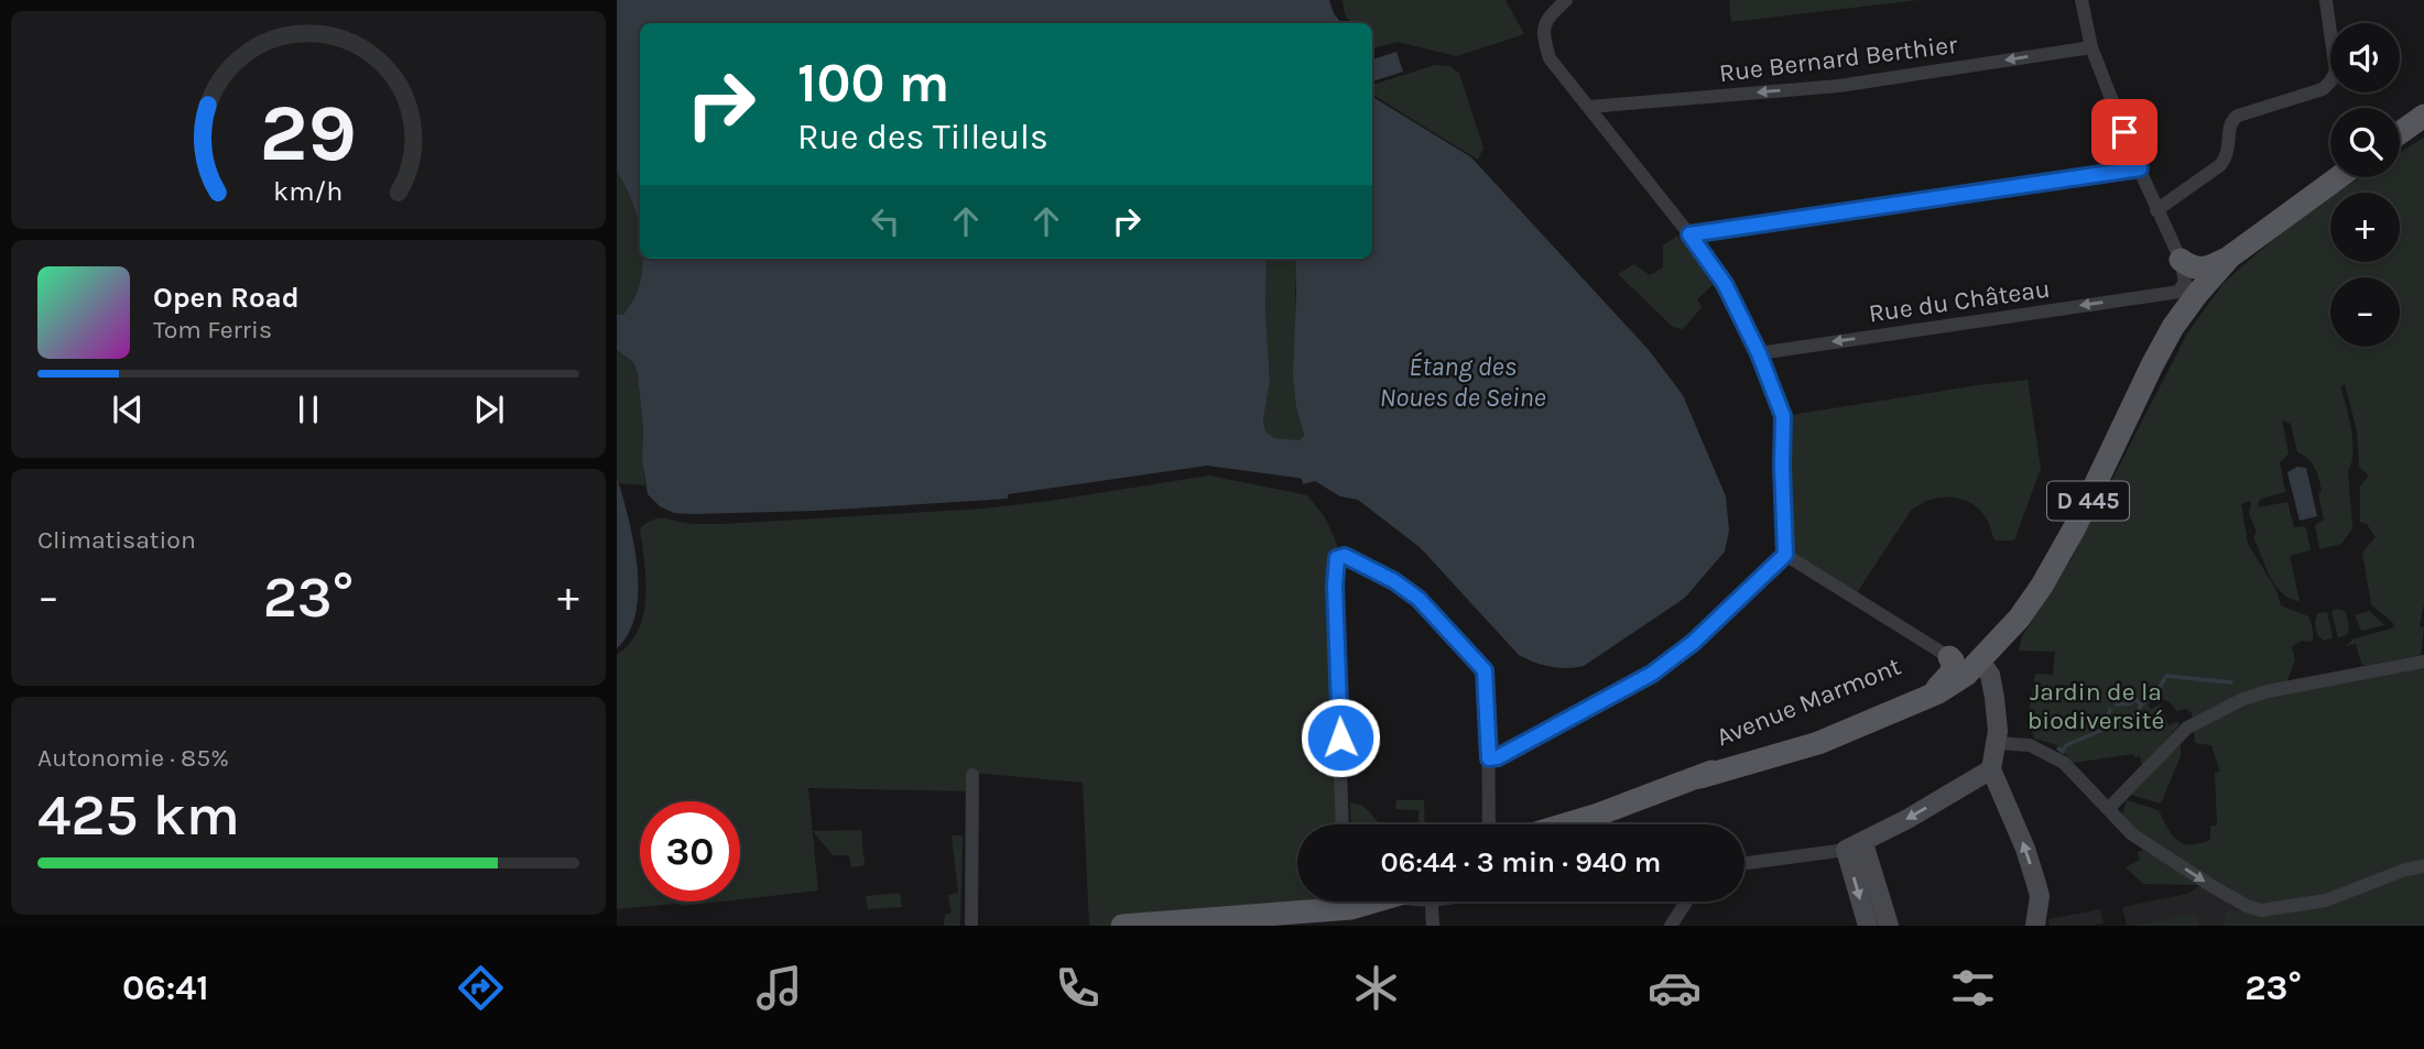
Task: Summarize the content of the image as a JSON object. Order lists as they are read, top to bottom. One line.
{"streets":{"main road":["D 445","Avenue Marmont"],"street":["Rue Bernard Berthier","Rue du Château"]},"crossings":[["D 445","Avenue Marmont"]],"one_way":["Rue Bernard Berthier","Rue du Château"],"water":["Étang des Noues de Seine"],"parks":["Jardin de la biodiversité"],"page":{"map_buttons":["+","−"],"turn":["100 m","Rue des Tilleuls"],"song":["Open Road","Tom Ferris"],"tile":["Climatisation",["Autonomie · 85%","425 km"]],"heat":["−","23°","+"],"limit":"30","trip":"06:44 · 3 min · 940 m","tabs":["06:41","23°"],"gauge":["29","km/h"]}}
